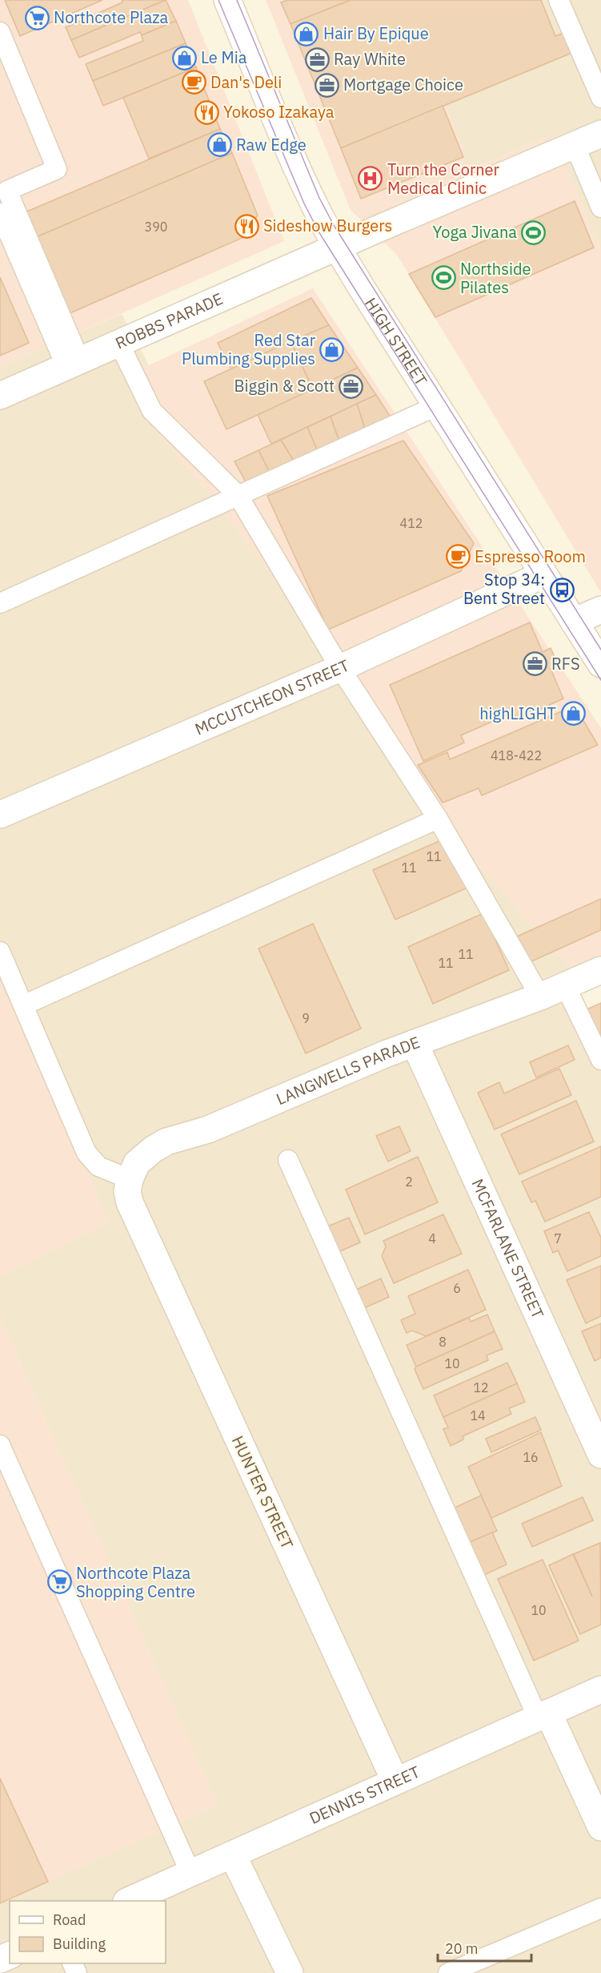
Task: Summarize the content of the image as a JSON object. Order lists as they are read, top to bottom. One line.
{"streets":{"street":["ROBBS PARADE","HIGH STREET","MCCUTCHEON STREET","LANGWELLS PARADE","MCFARLANE STREET","HUNTER STREET","DENNIS STREET"]},"crossings":[["ROBBS PARADE","HIGH STREET"],["HIGH STREET","MCCUTCHEON STREET"],["LANGWELLS PARADE","MCFARLANE STREET"],["LANGWELLS PARADE","HUNTER STREET"],["HUNTER STREET","DENNIS STREET"]],"places":{"supermarket":["Northcote Plaza","Northcote Plaza Shopping Centre"],"shop":["Hair By Epique","Le Mia","Raw Edge","Red Star Plumbing Supplies","highLIGHT"],"office":["Ray White","Mortgage Choice","Biggin & Scott","RFS"],"cafe":["Dan's Deli","Espresso Room"],"restaurant":["Yokoso Izakaya","Sideshow Burgers"],"hospital":["Turn the Corner Medical Clinic"],"sports":["Yoga Jivana","Northside Pilates"],"bus stop":["Stop 34: Bent Street"]},"house_numbers":["390","412","418-422","11","11","11","11","9","2","4","7","6","8","10","12","14","16","10"],"legend":["Road","Building"],"scale_bar":"20 m"}
